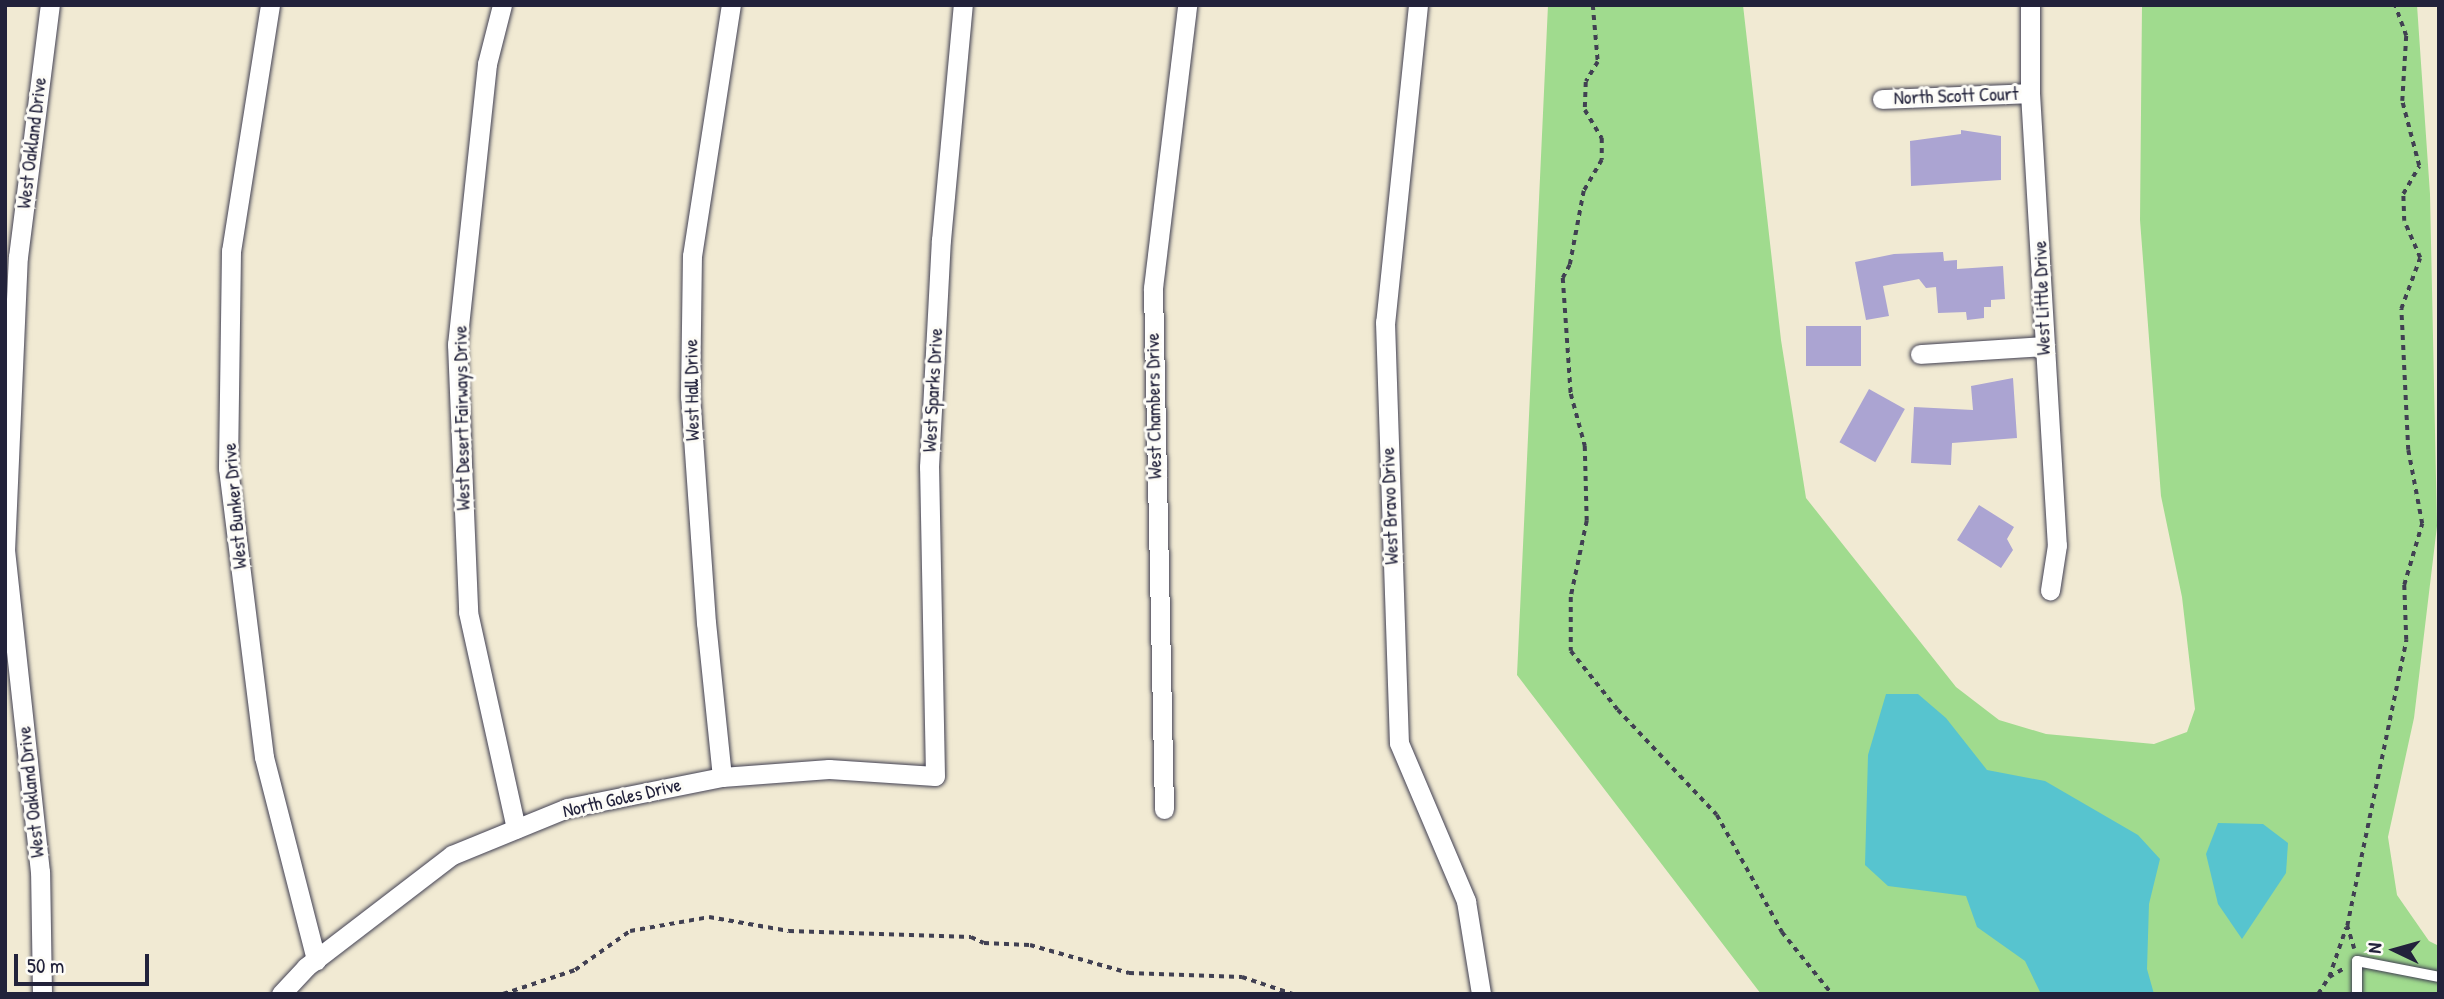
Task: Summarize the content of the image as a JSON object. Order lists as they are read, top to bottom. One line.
{"streets":{"street":["North Scott Court","West Oakland Drive","West Little Drive","West Hall Drive","West Sparks Drive","West Chambers Drive","West Desert Fairways Drive","West Bunker Drive","West Bravo Drive","North Goles Drive"]},"crossings":[["North Scott Court","West Little Drive"],["West Hall Drive","North Goles Drive"],["West Sparks Drive","North Goles Drive"],["West Desert Fairways Drive","North Goles Drive"],["West Bunker Drive","North Goles Drive"]],"scale_bar":"50 m","north":"left"}
